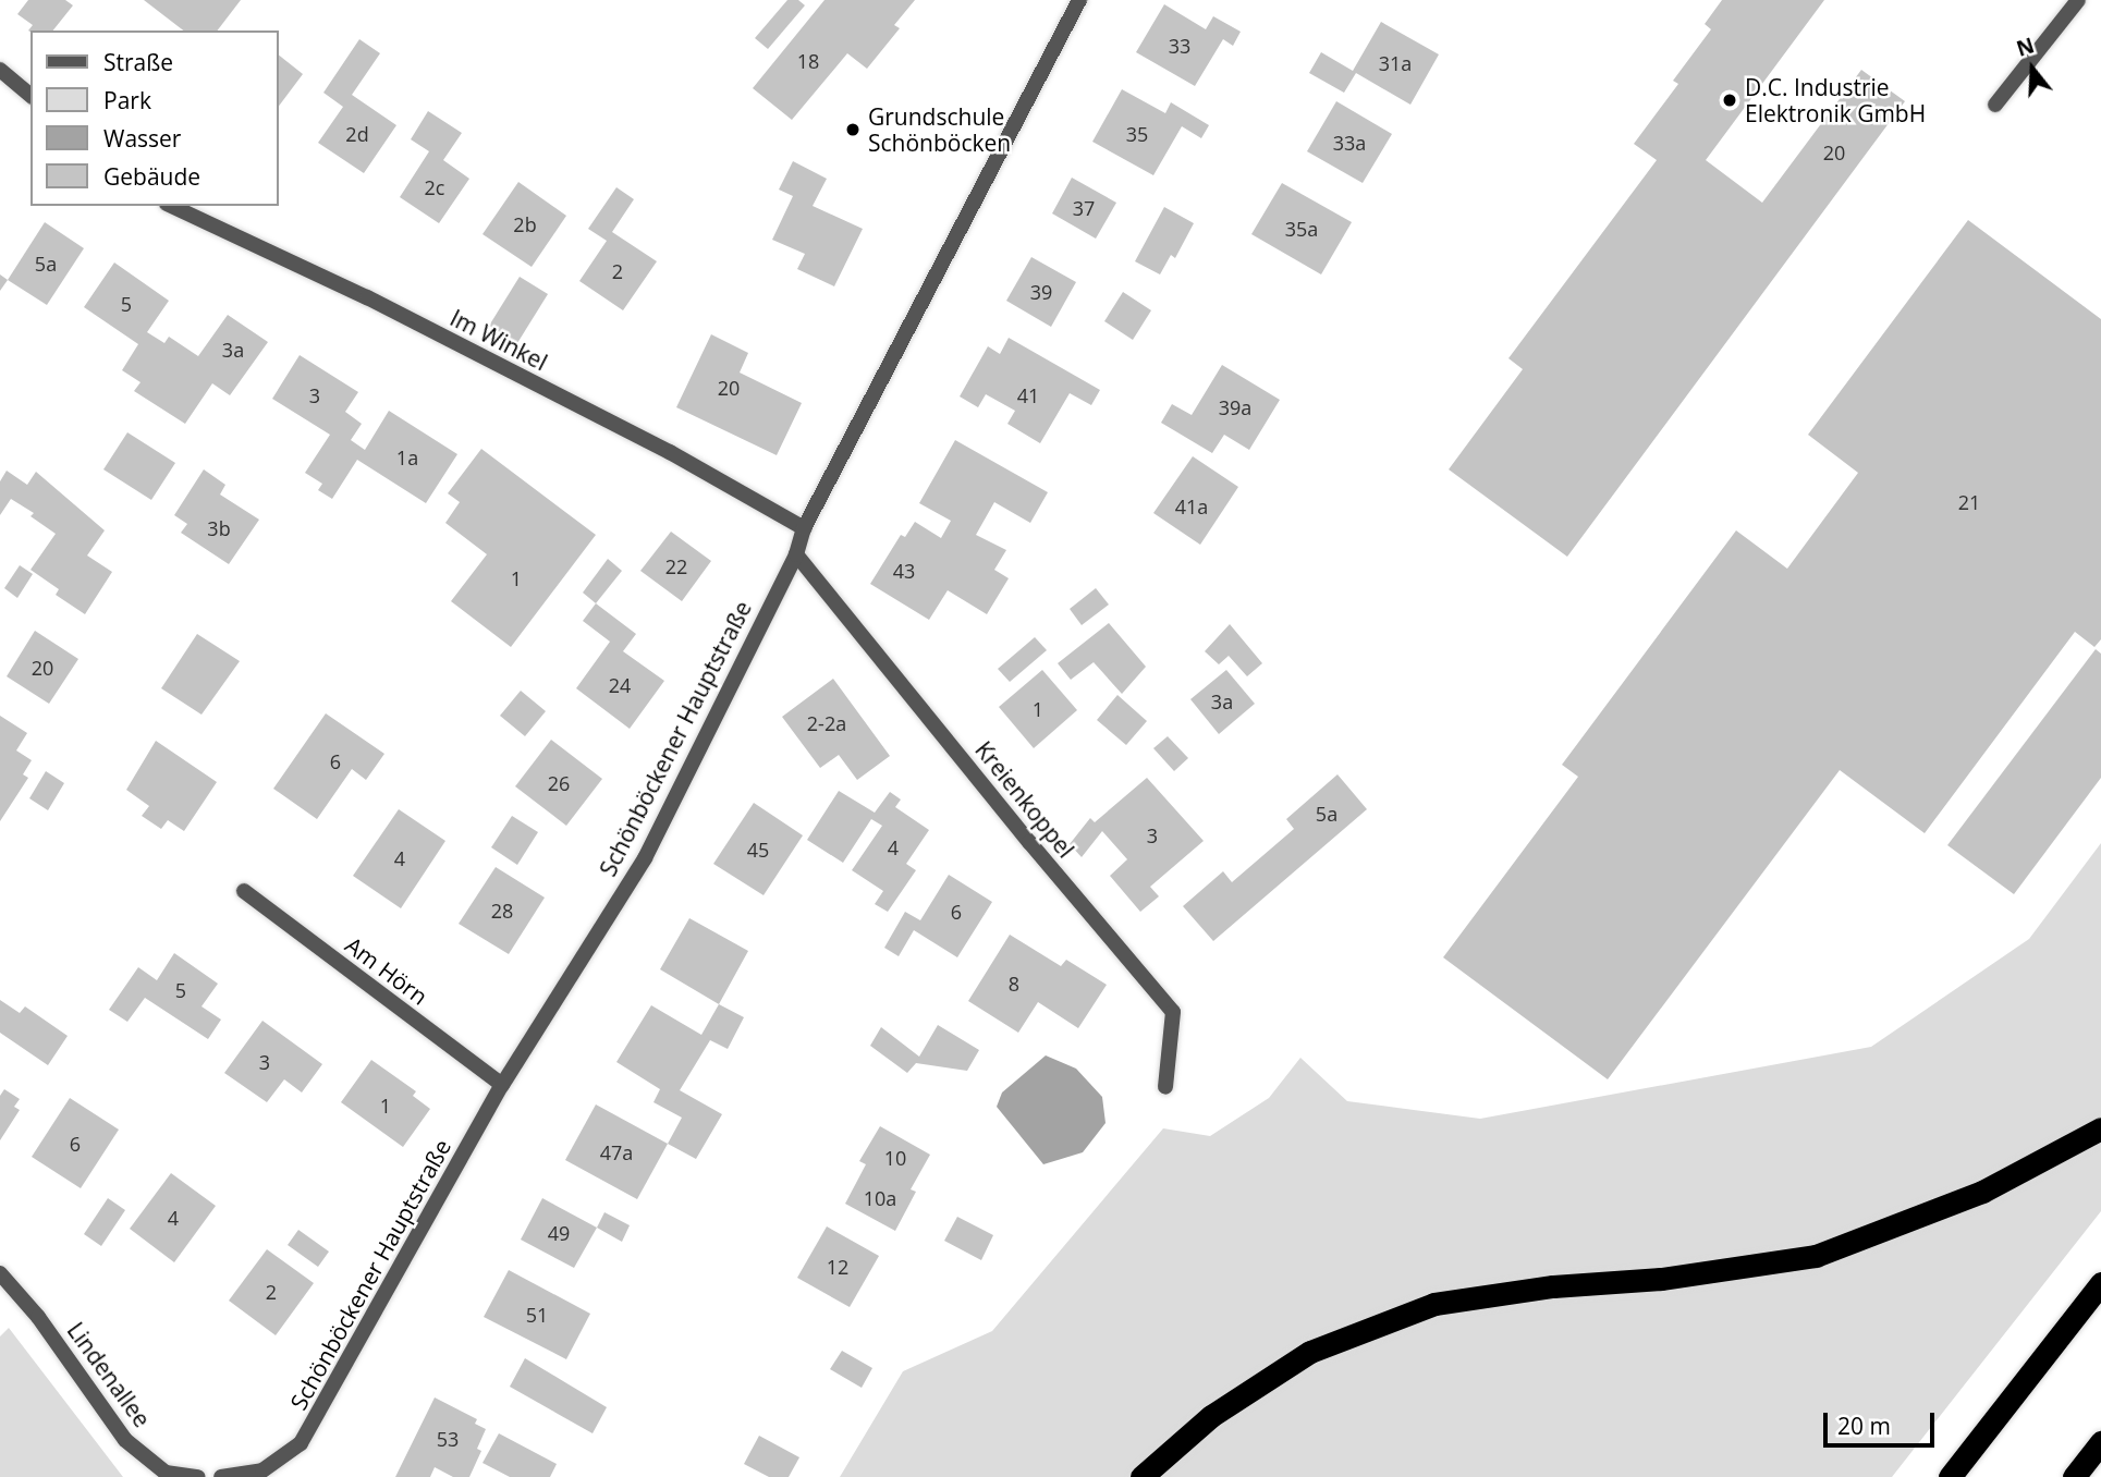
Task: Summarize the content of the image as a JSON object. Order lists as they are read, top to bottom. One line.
{"streets":{"street":["Im Winkel","Schönböckener Hauptstraße","Kreienkoppel","Am Hörn","Lindenallee"]},"crossings":[["Im Winkel","Schönböckener Hauptstraße"],["Schönböckener Hauptstraße","Kreienkoppel"],["Schönböckener Hauptstraße","Am Hörn"]],"places":["D.C. Industrie Elektronik GmbH","Grundschule Schönböcken"],"house_numbers":["33","18","31a","2d","35","33a","20","2c","37","2b","35a","5a","2","39","5","3a","20","3","41","39a","1a","21","41a","3b","22","43","1","20","24","3a","1","2-2a","6","26","5a","3","4","45","4","28","6","8","5","3","1","6","47a","10","10a","4","49","12","2","51","53"],"legend":["Straße","Park","Wasser","Gebäude"],"scale_bar":"20 m","north":"top"}
